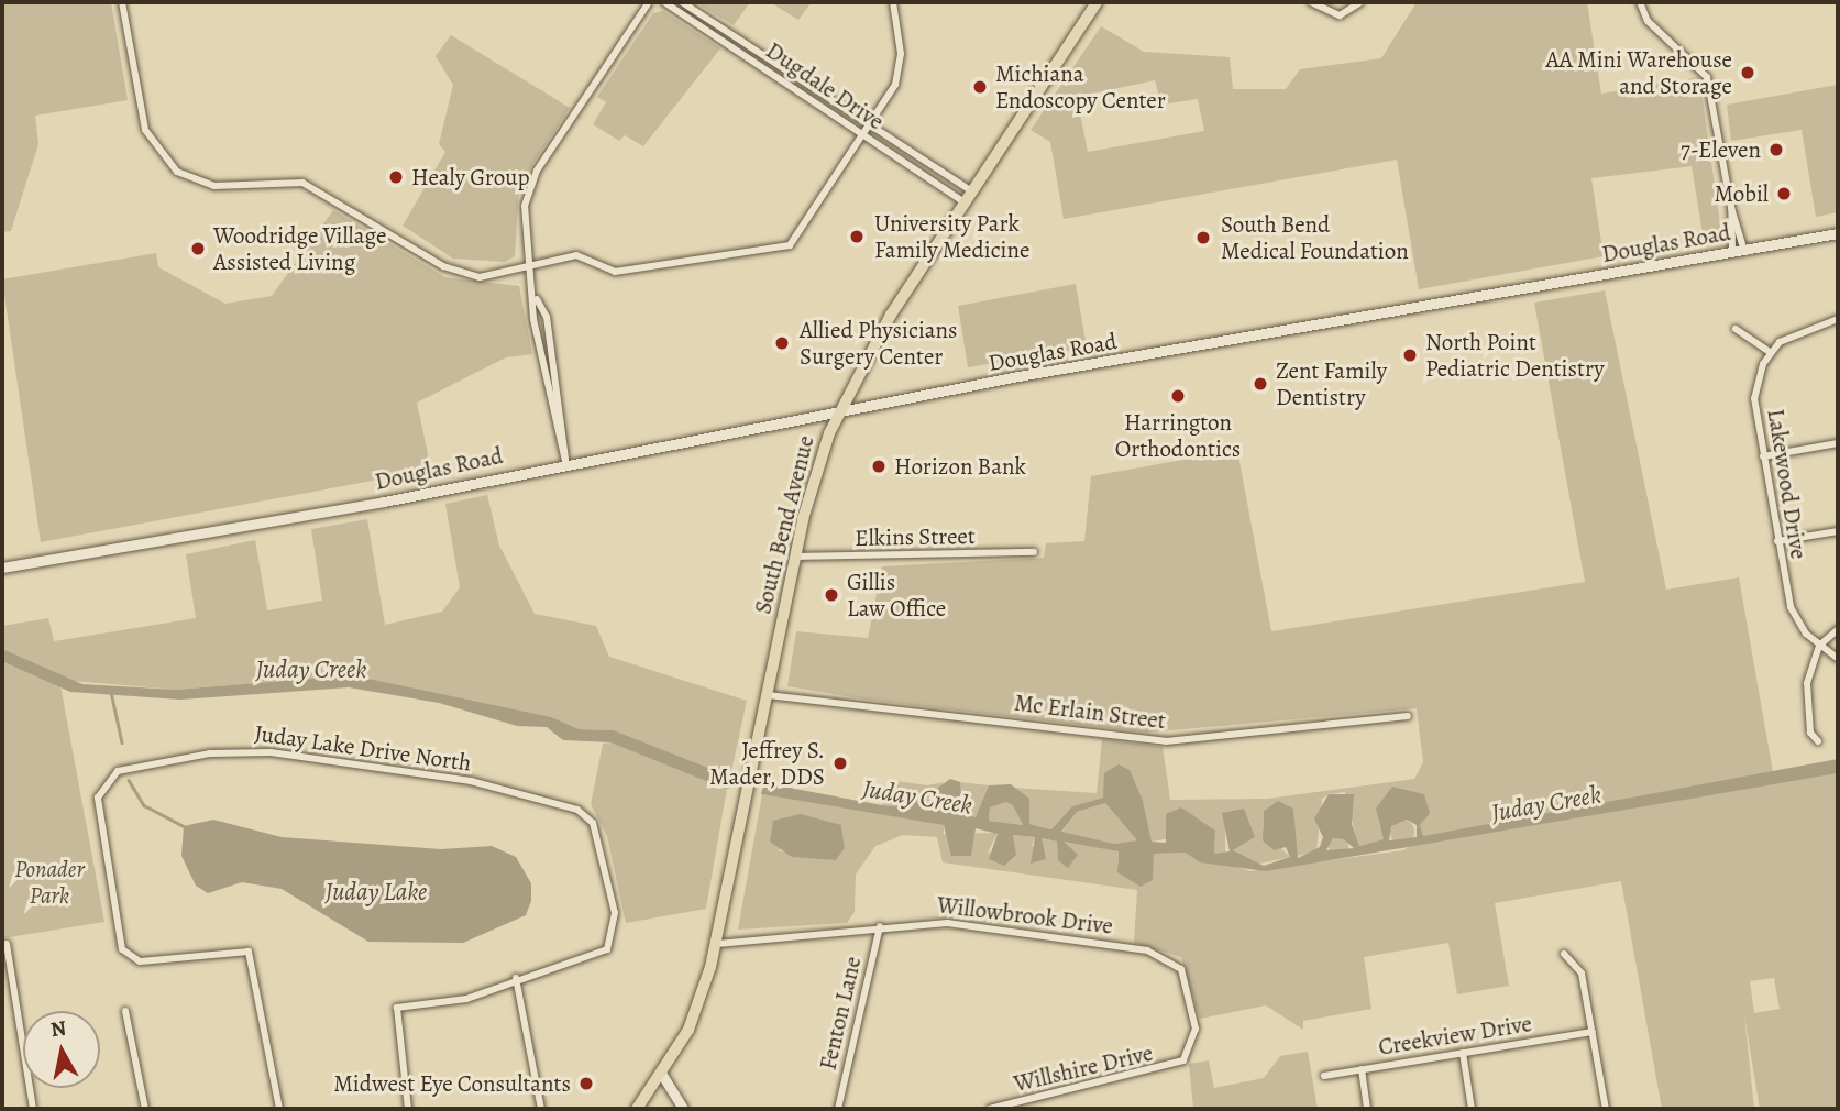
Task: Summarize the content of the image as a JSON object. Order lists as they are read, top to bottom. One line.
{"streets":{"main road":["South Bend Avenue"],"street":["Dugdale Drive","Douglas Road","Lakewood Drive","Elkins Street","Mc Erlain Street","Juday Lake Drive North","Willowbrook Drive","Fenton Lane","Creekview Drive","Willshire Drive"]},"crossings":[["Dugdale Drive","South Bend Avenue"],["Douglas Road","South Bend Avenue"],["South Bend Avenue","Elkins Street"],["South Bend Avenue","Mc Erlain Street"],["South Bend Avenue","Willowbrook Drive"],["Willowbrook Drive","Fenton Lane"],["Willowbrook Drive","Willshire Drive"]],"water":["Juday Creek","Juday Lake"],"parks":["Ponader Park"],"places":["AA Mini Warehouse and Storage","Michiana Endoscopy Center","7-Eleven","Healy Group","Mobil","University Park Family Medicine","South Bend Medical Foundation","Woodridge Village Assisted Living","Allied Physicians Surgery Center","North Point Pediatric Dentistry","Zent Family Dentistry","Harrington Orthodontics","Horizon Bank","Gillis Law Office","Jeffrey S. Mader, DDS","Midwest Eye Consultants"],"north":"top"}
